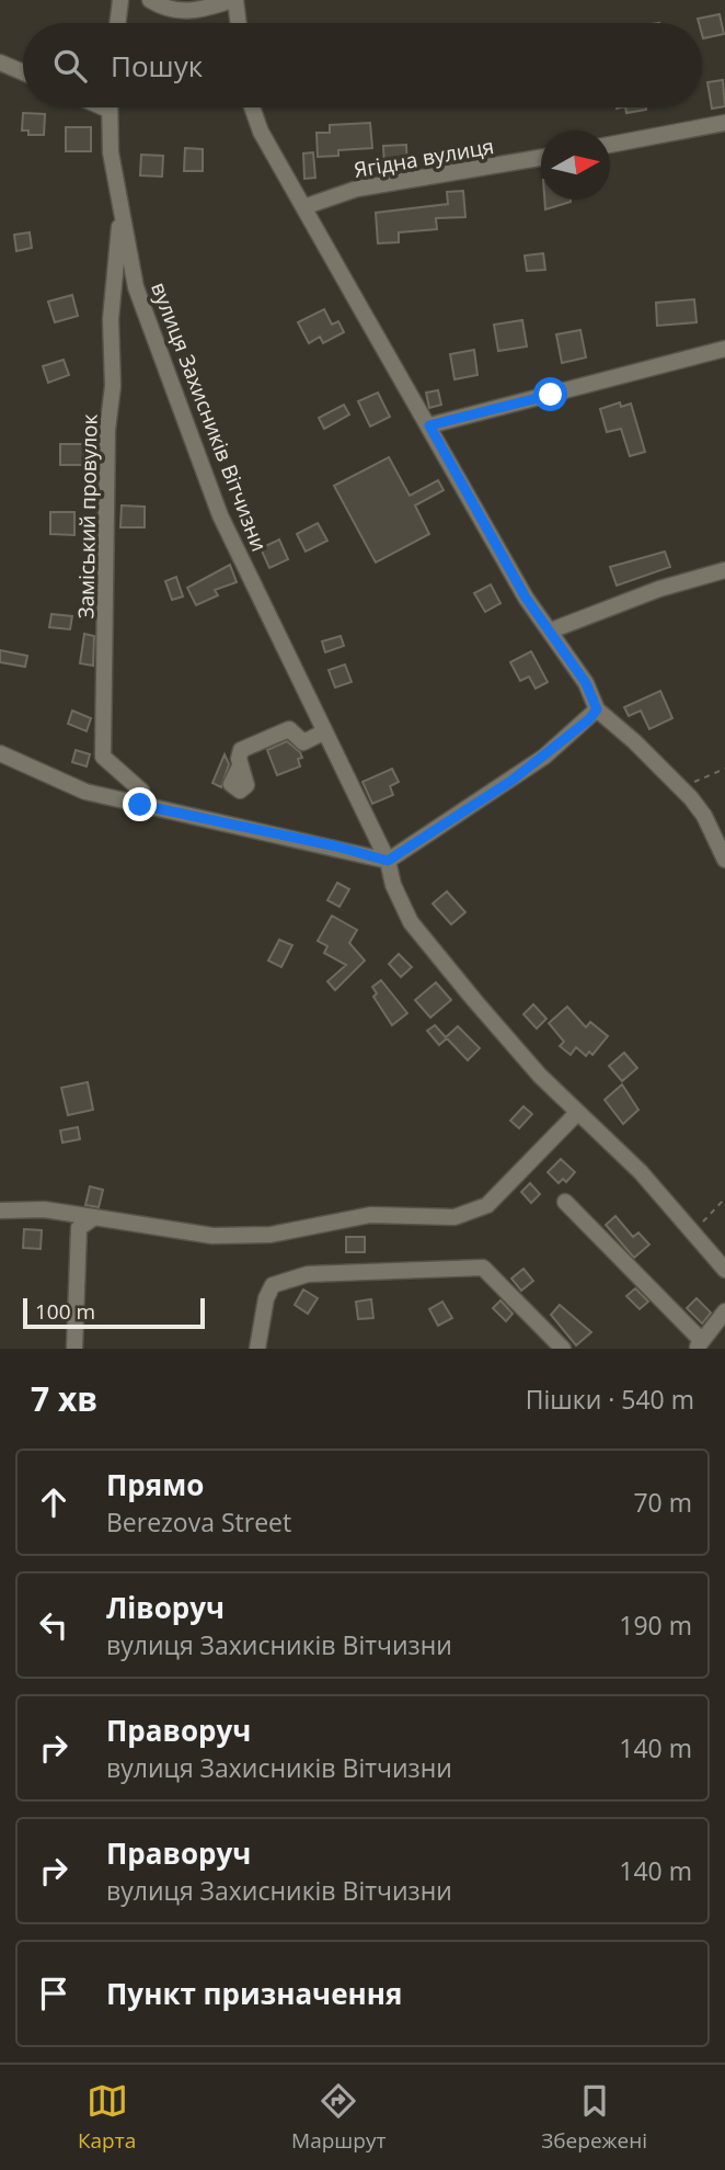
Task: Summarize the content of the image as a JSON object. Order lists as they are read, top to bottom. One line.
{"streets":{"street":["Ягідна вулиця","вулиця Захисників Вітчизни","Заміський провулок"]},"crossings":[["вулиця Захисників Вітчизни","Заміський провулок"]],"scale_bar":"100 m","north":"right","page":{"search":"Пошук","scale":"100 m","heading":["7 хв","Пішки · 540 m"],"list":[["Прямо","Berezova Street","70 m"],["Ліворуч","вулиця Захисників Вітчизни","190 m"],["Праворуч","вулиця Захисників Вітчизни","140 m"],["Праворуч","вулиця Захисників Вітчизни","140 m"],"Пункт призначення"],"nav":["Карта","Маршрут","Збережені"]}}
